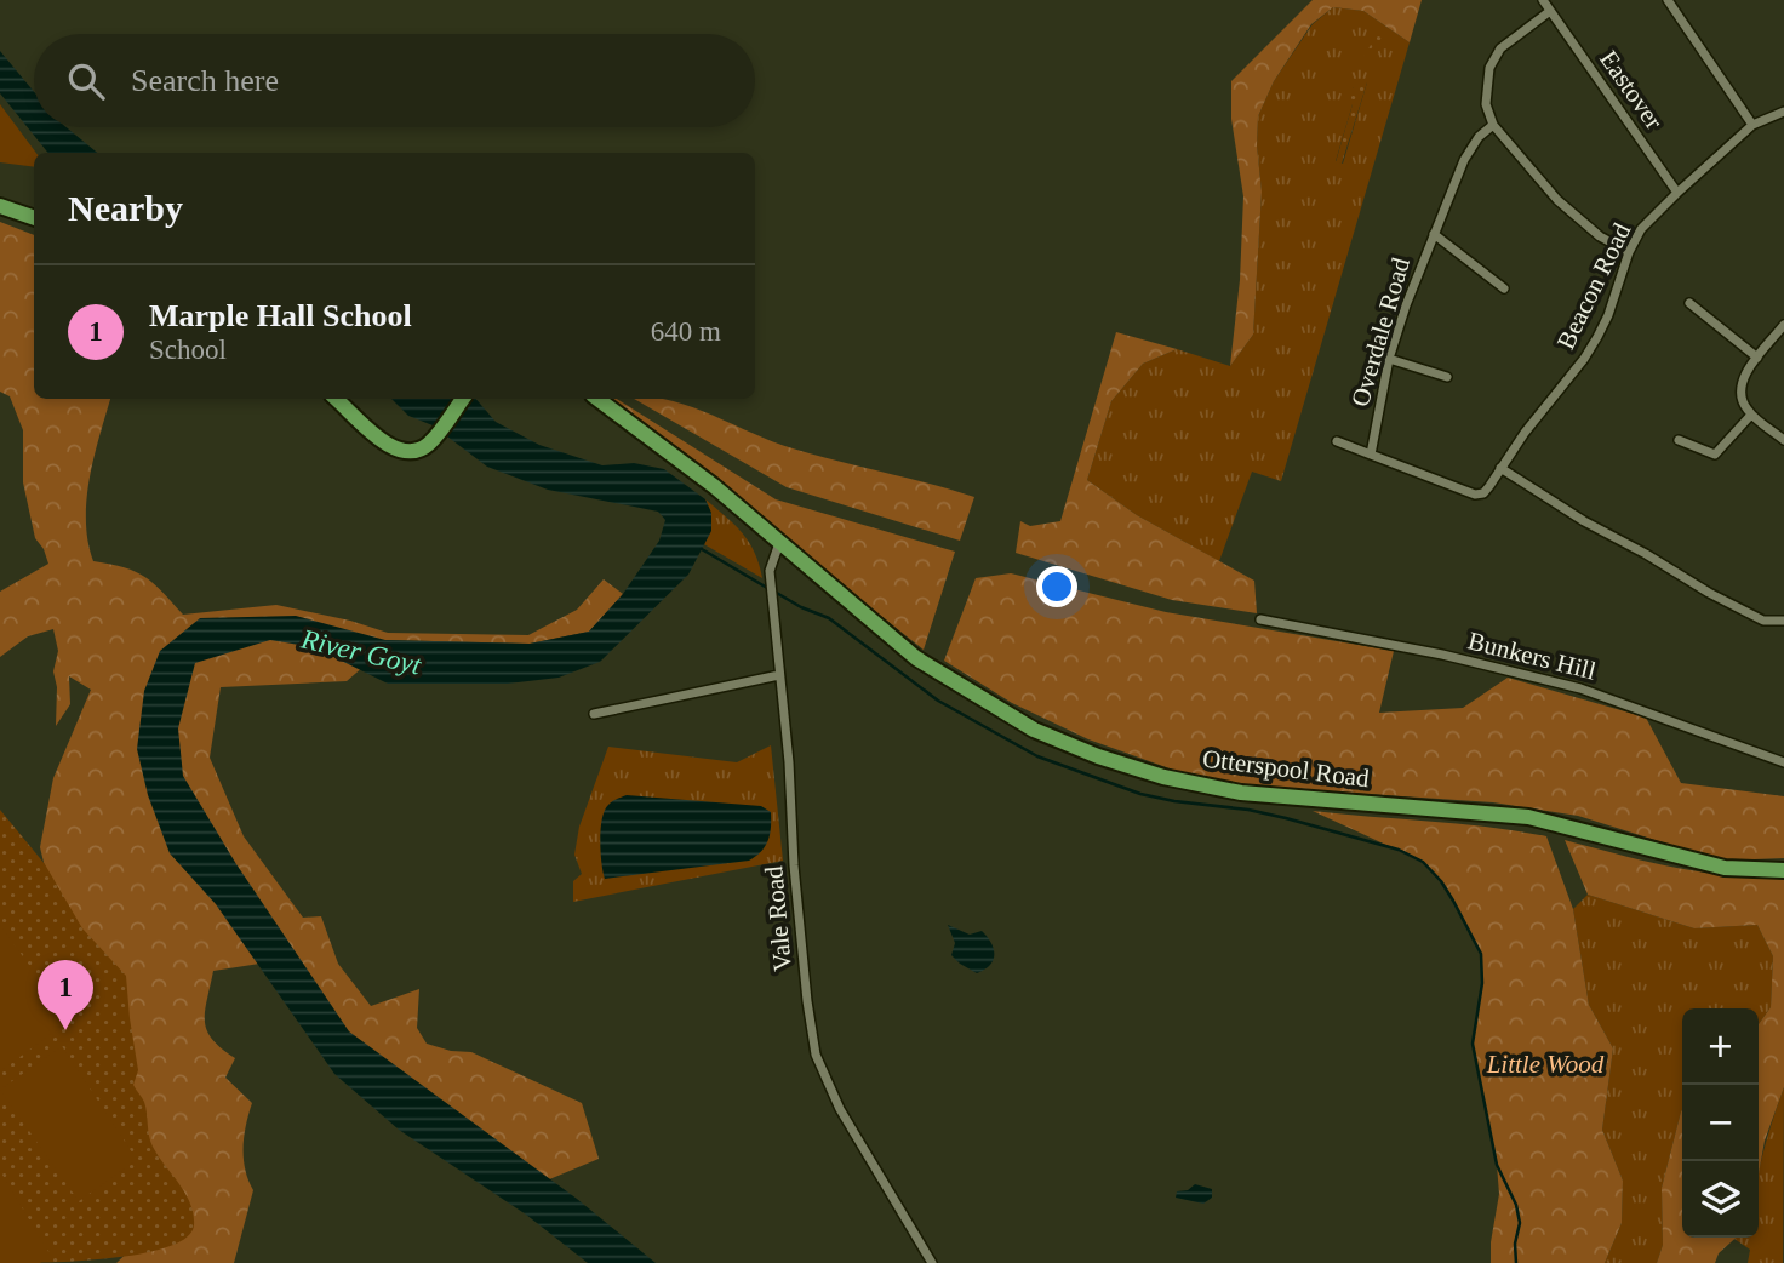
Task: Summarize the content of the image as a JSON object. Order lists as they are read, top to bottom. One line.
{"streets":{"main road":["Otterspool Road"],"street":["Eastover","Beacon Road","Overdale Road","Bunkers Hill","Vale Road"]},"crossings":[["Eastover","Beacon Road"],["Otterspool Road","Vale Road"]],"water":["River Goyt"],"parks":["Little Wood"],"page":{"search":"Search here","heading":"Nearby","list":[{"mark":"1","name":"Marple Hall School","note":"School","value":"640 m"}],"pins":"1","map_buttons":["+","−"]}}
